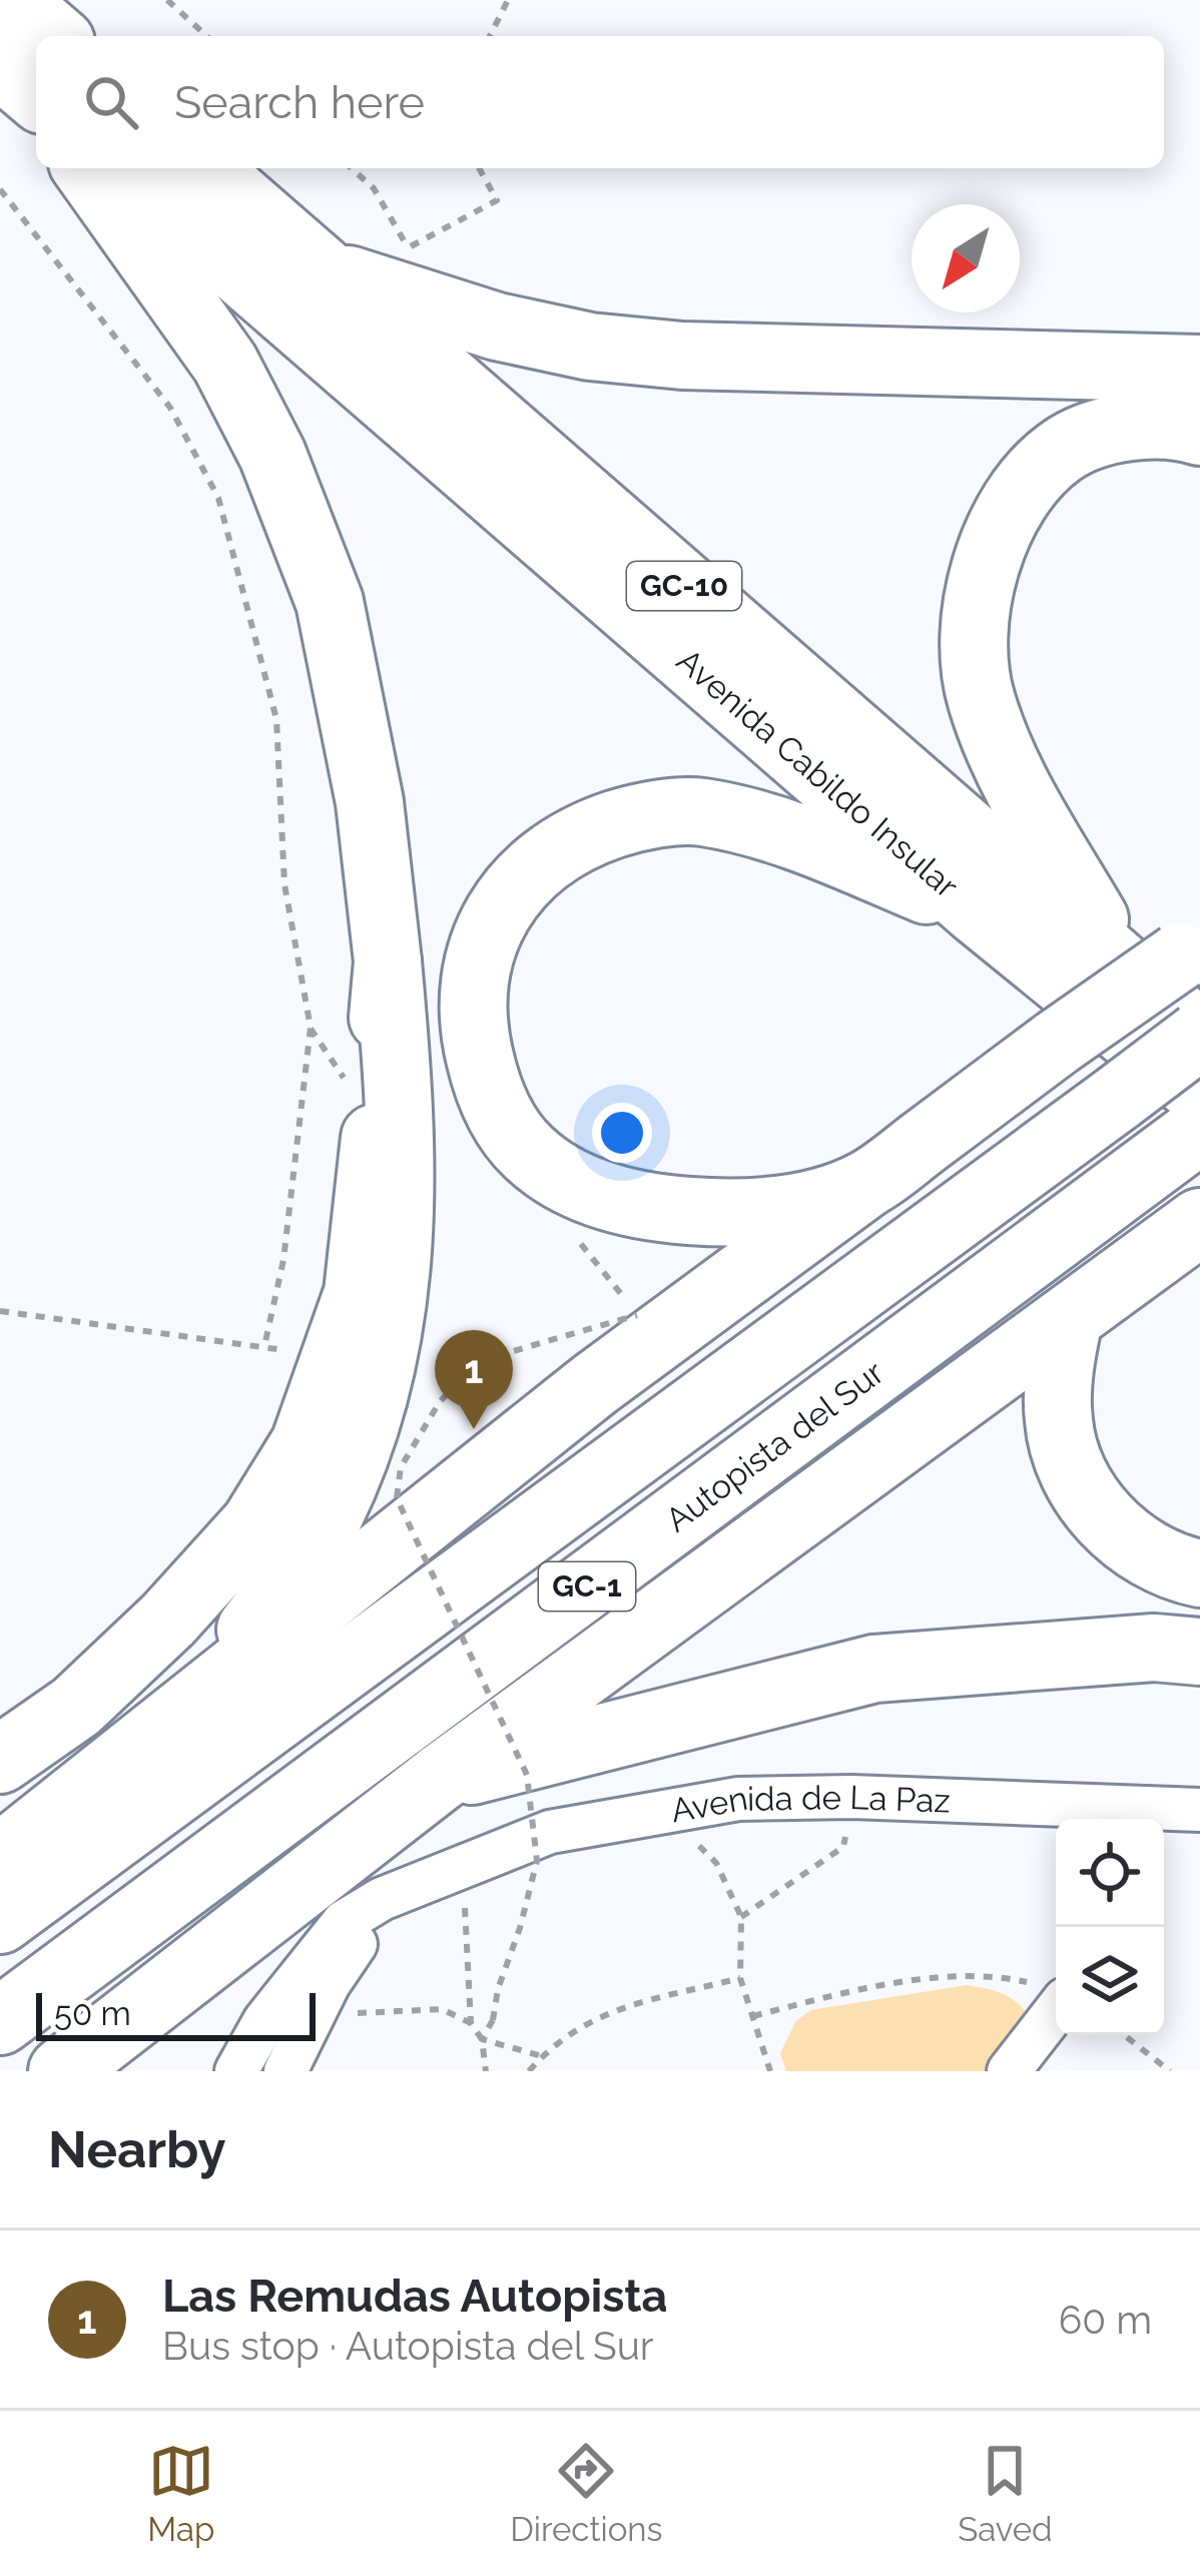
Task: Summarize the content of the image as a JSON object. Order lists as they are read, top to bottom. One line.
{"streets":{"main road":["GC-10","Avenida Cabildo Insular","Autopista del Sur","GC-1"],"street":["Avenida de La Paz"]},"crossings":[["Avenida Cabildo Insular","Autopista del Sur"],["Avenida Cabildo Insular","GC-1"]],"scale_bar":"50 m","north":"bottom left","page":{"search":"Search here","pins":"1","scale":"50 m","heading":"Nearby","list":[{"mark":"1","name":"Las Remudas Autopista","note":"Bus stop · Autopista del Sur","value":"60 m"}],"nav":["Map","Directions","Saved"]}}
